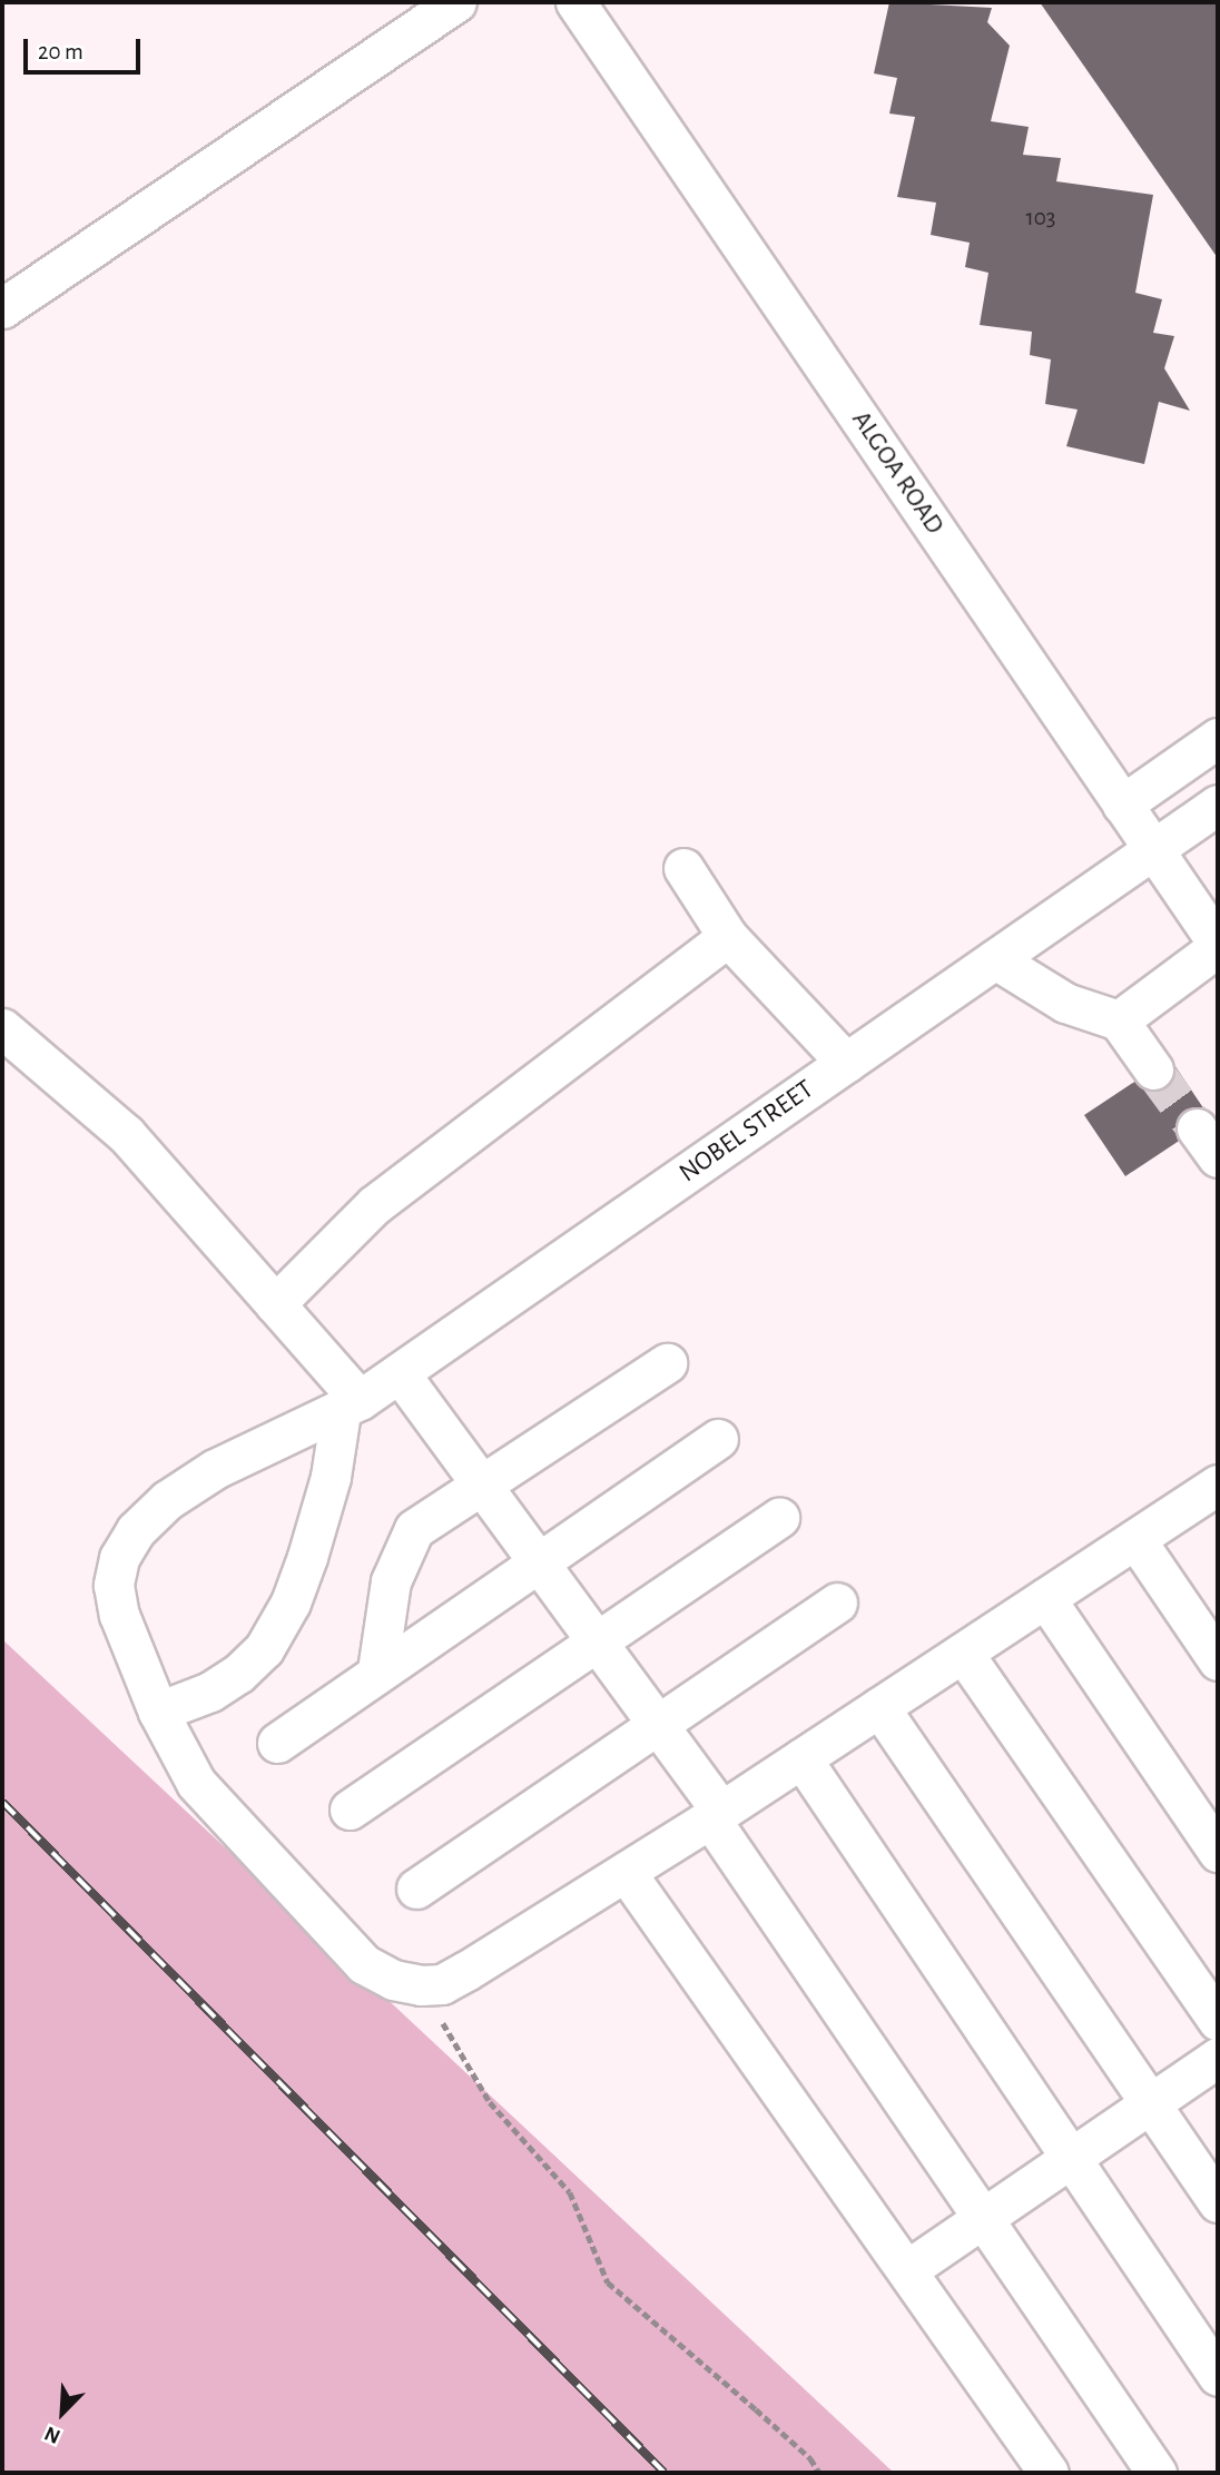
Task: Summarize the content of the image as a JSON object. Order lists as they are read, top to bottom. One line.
{"streets":{"street":["ALGOA ROAD","NOBEL STREET"]},"crossings":[["ALGOA ROAD","NOBEL STREET"]],"house_numbers":["103"],"scale_bar":"20 m","north":"bottom left"}
